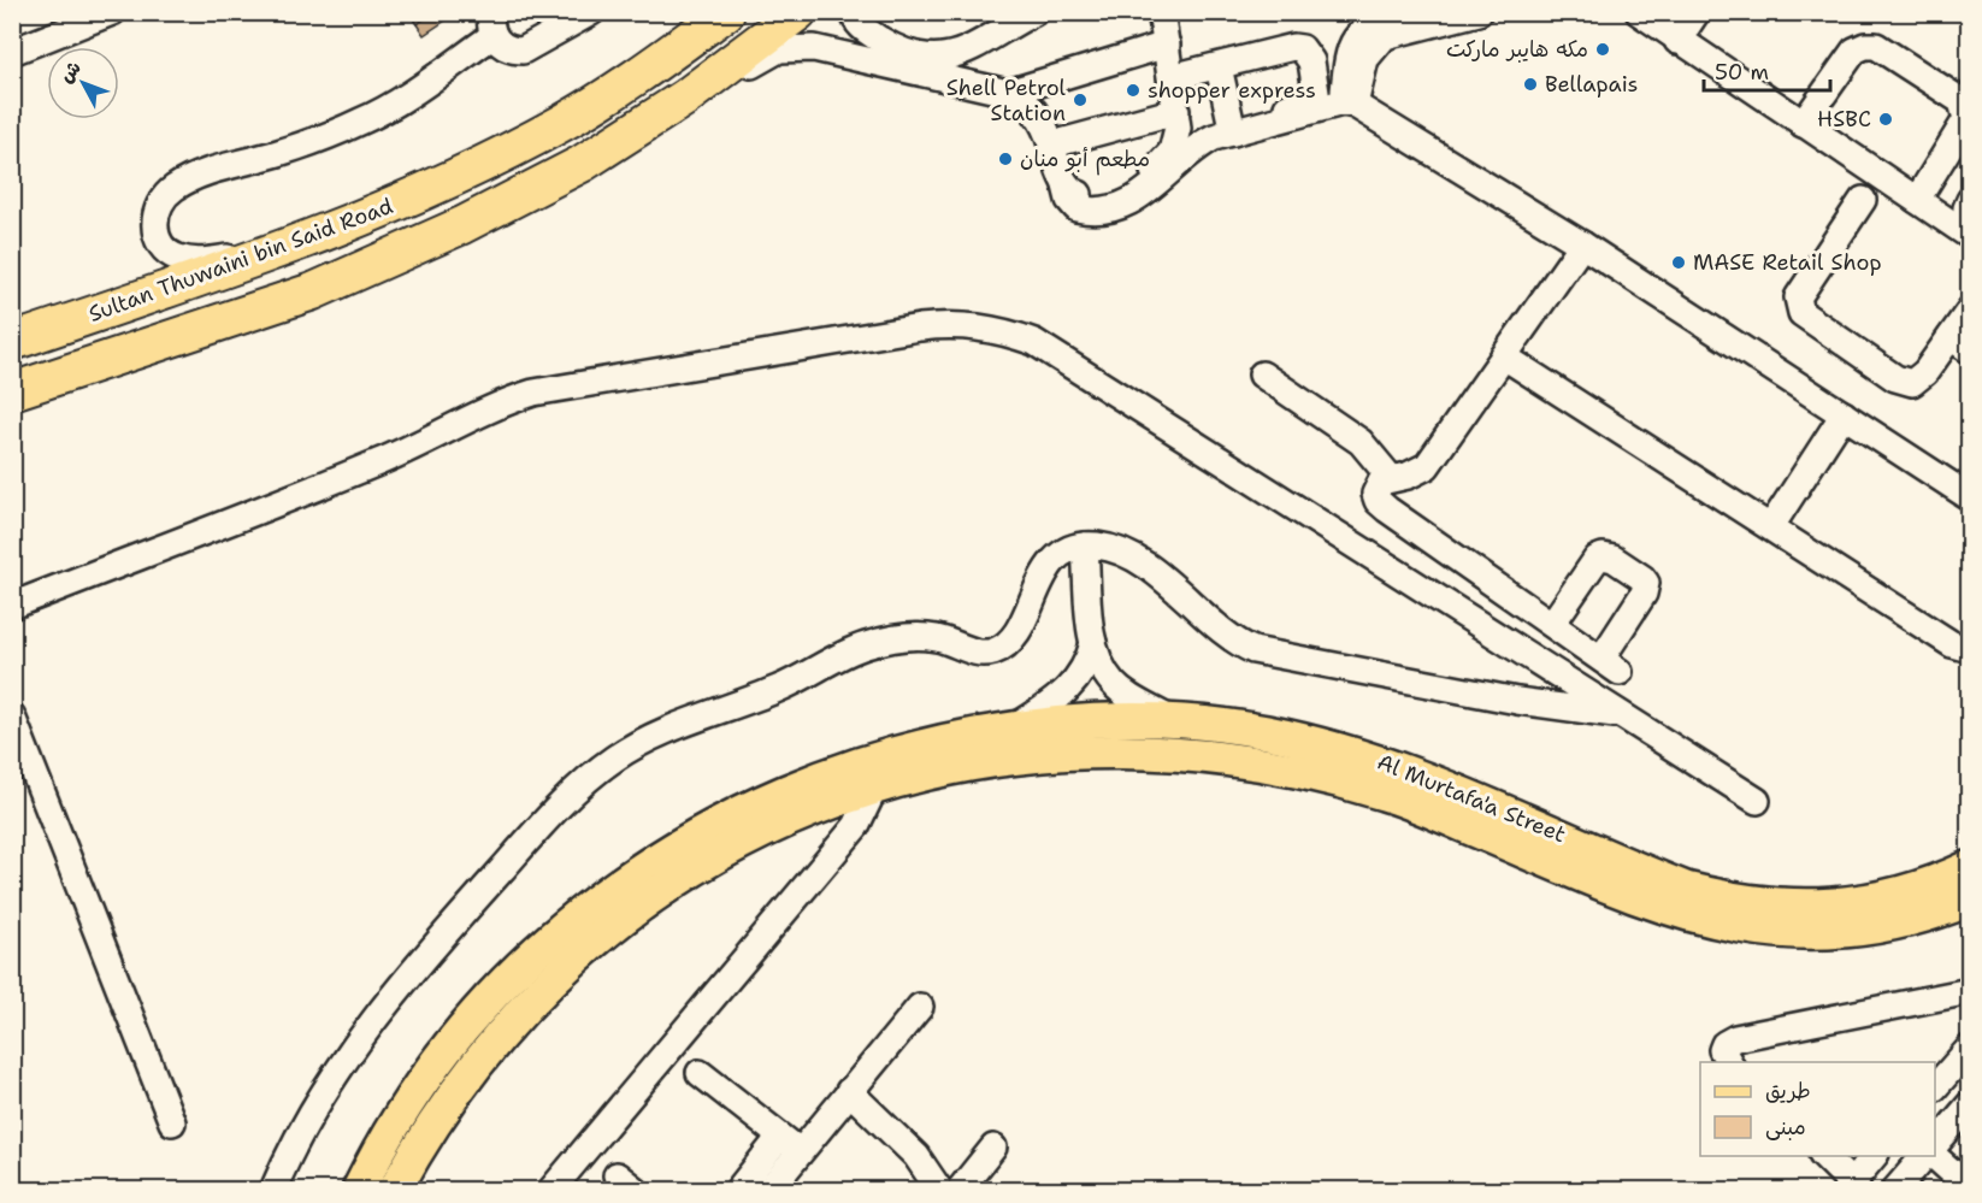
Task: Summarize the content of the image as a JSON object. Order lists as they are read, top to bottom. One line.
{"streets":{"highway":["Sultan Thuwaini bin Said Road"],"main road":["Al Murtafa'a Street"]},"places":["مكه هايبر ماركت","Bellapais","shopper express","Shell Petrol Station","HSBC","مطعم أبو منان","MASE Retail Shop"],"legend":["طريق","مبنى"],"scale_bar":"50 m","north":"top left"}
